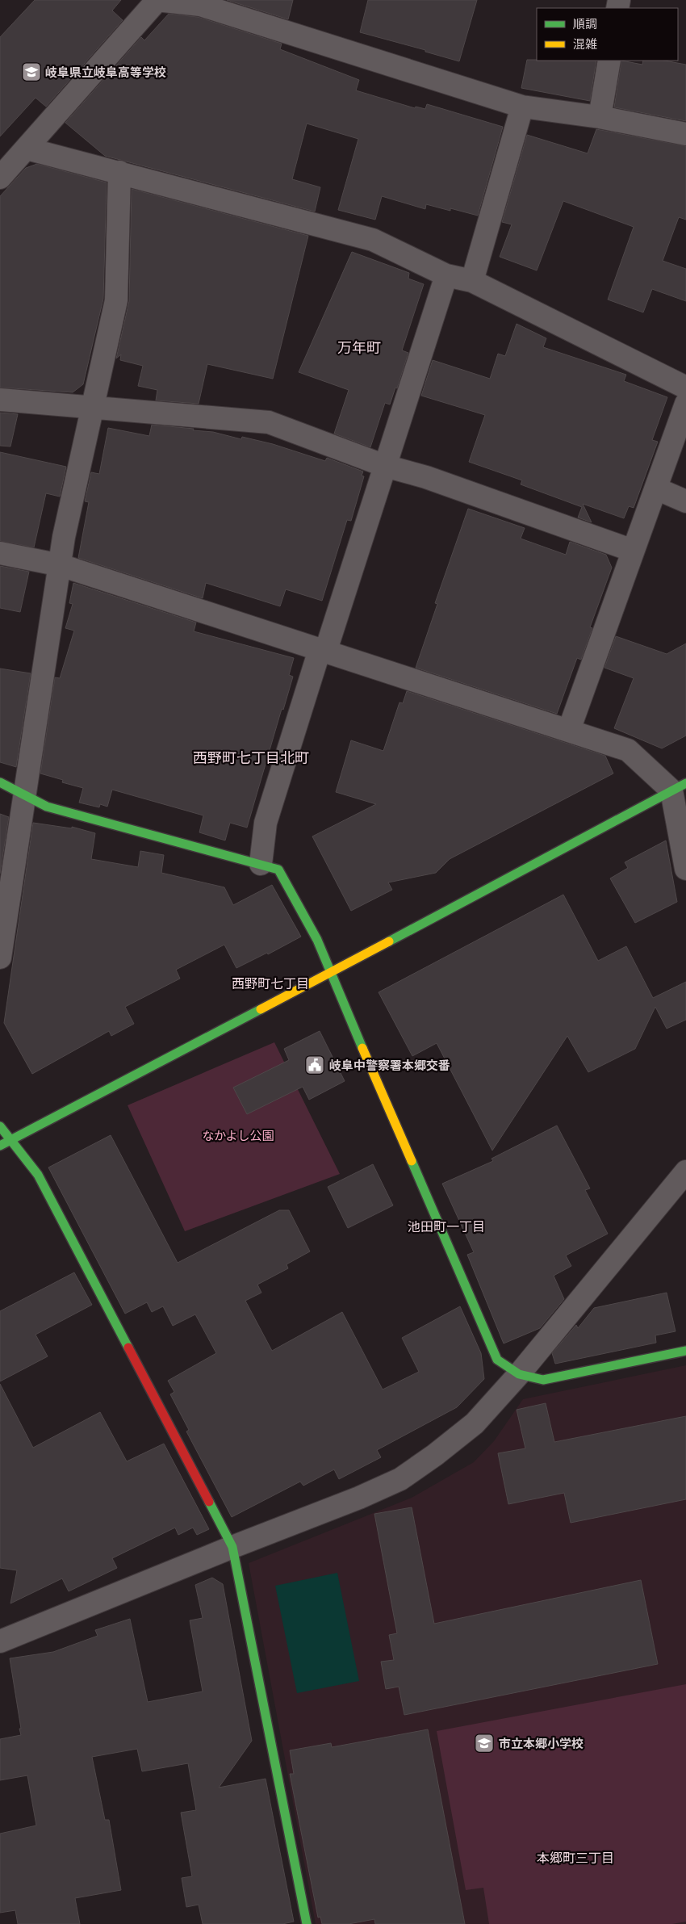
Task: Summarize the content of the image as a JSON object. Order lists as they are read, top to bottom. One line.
{"districts":["万年町","西野町七丁目北町","西野町七丁目","池田町一丁目","本郷町三丁目"],"parks":["なかよし公園"],"places":{"school or university":["岐阜県立岐阜高等学校","市立本郷小学校"],"public building":["岐阜中警察署本郷交番"]},"legend":["順調","混雑"]}
